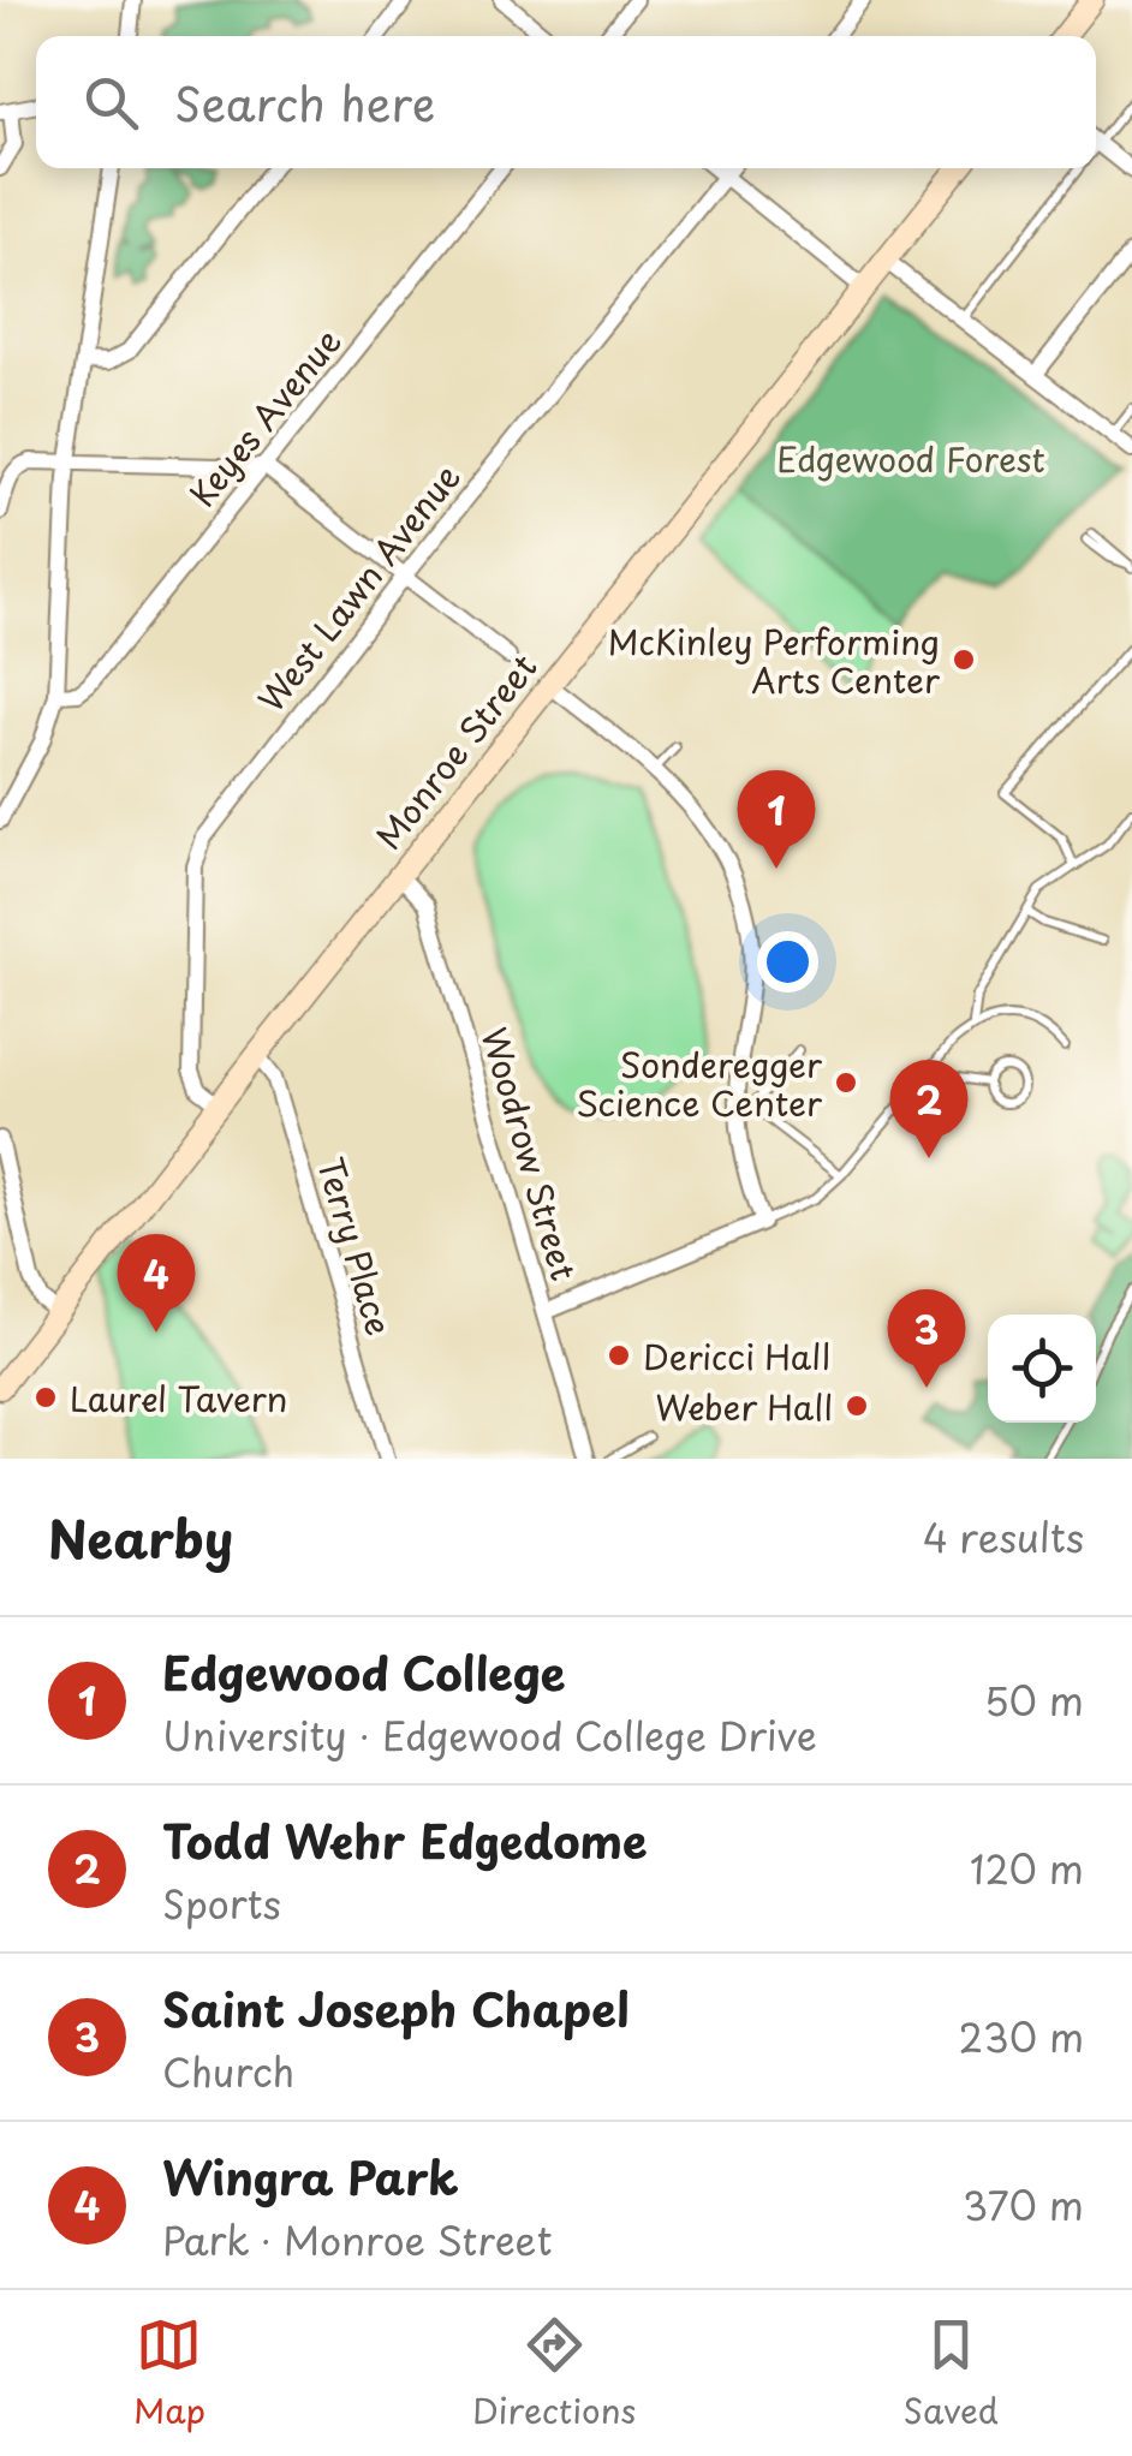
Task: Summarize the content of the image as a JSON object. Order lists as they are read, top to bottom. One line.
{"streets":{"main road":["Monroe Street"],"street":["Keyes Avenue","West Lawn Avenue","Woodrow Street","Terry Place"]},"crossings":[["West Lawn Avenue","Monroe Street"],["Monroe Street","Woodrow Street"],["Monroe Street","Terry Place"]],"parks":["Edgewood Forest"],"places":["McKinley Performing Arts Center","Sonderegger Science Center","Dericci Hall","Laurel Tavern","Weber Hall"],"page":{"search":"Search here","pins":["1","2","4","3"],"heading":["Nearby","4 results"],"list":[{"mark":"1","name":"Edgewood College","note":"University · Edgewood College Drive","value":"50 m"},{"mark":"2","name":"Todd Wehr Edgedome","note":"Sports","value":"120 m"},{"mark":"3","name":"Saint Joseph Chapel","note":"Church","value":"230 m"},{"mark":"4","name":"Wingra Park","note":"Park · Monroe Street","value":"370 m"}],"nav":["Map","Directions","Saved"]}}
